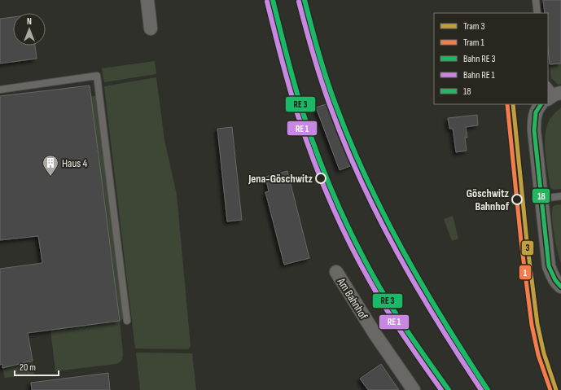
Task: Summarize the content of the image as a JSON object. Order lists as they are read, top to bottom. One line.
{"streets":{"street":["Am Bahnhof"]},"places":{"building":["Haus 4"],"other":["Jena-Göschwitz","Göschwitz Bahnhof"]},"lines":["tram line 3","tram line 1","transit line 18"],"legend":["Tram 3","Tram 1","Bahn RE 3","Bahn RE 1","18"],"scale_bar":"20 m","north":"top"}
